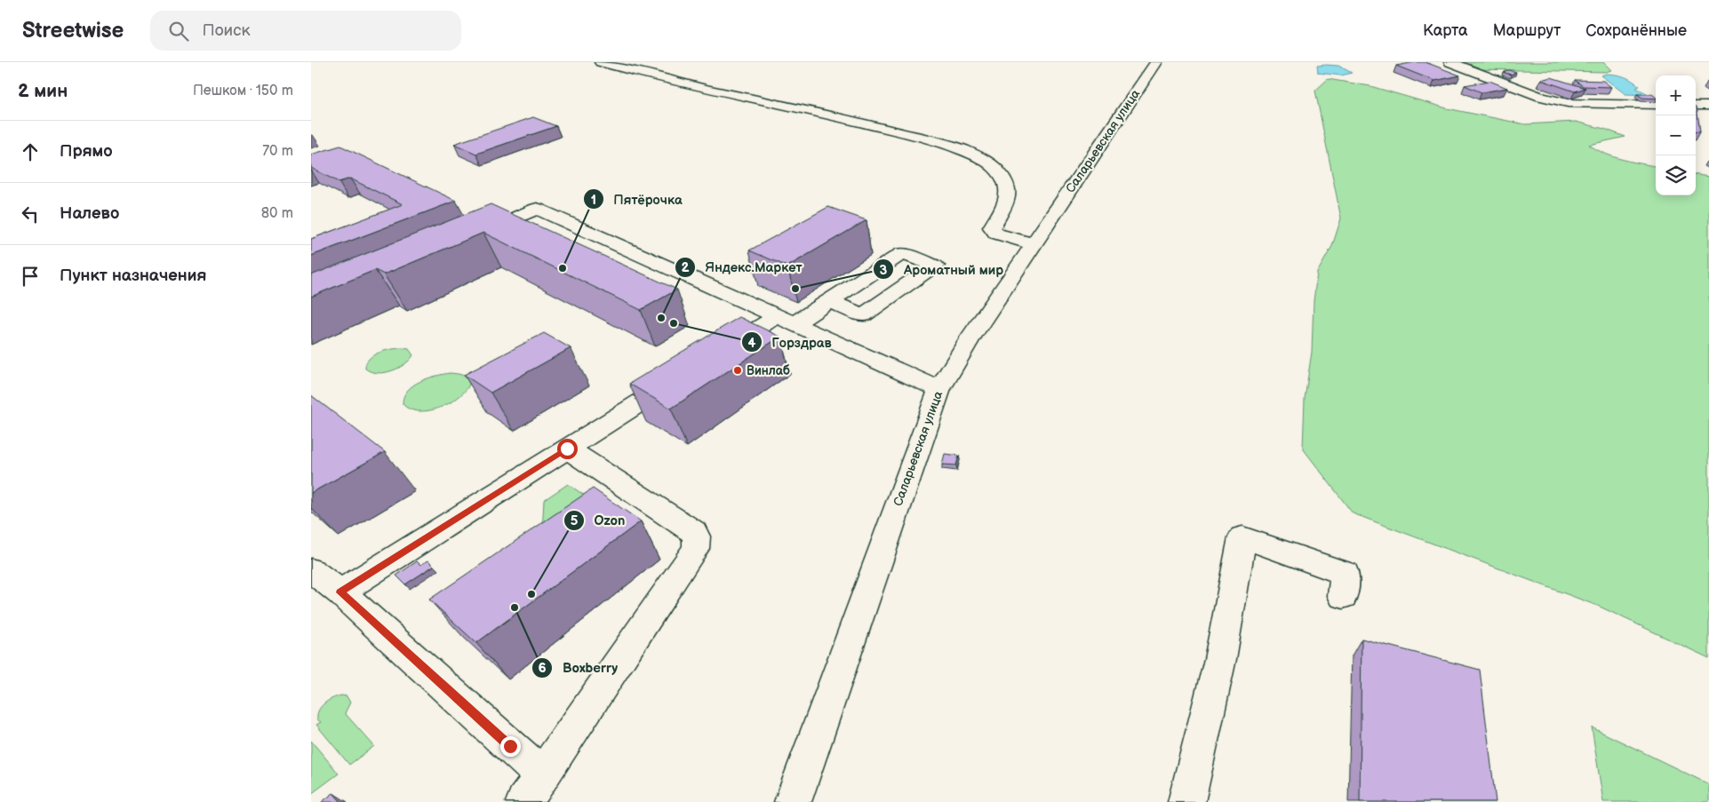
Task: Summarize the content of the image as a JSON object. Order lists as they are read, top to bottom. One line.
{"streets":{"street":["Саларьевская улица"]},"places":["Пятёрочка","Ароматный мир","Яндекс.Маркет","Горздрав","Винлаб","Ozon","Boxberry"],"page":{"header":"Streetwise","search":"Поиск","nav":["Карта","Маршрут","Сохранённые"],"heading":["2 мин","Пешком · 150 m"],"map_buttons":["+","−"],"list":[["Прямо","70 m"],["Налево","80 m"],"Пункт назначения"]}}
